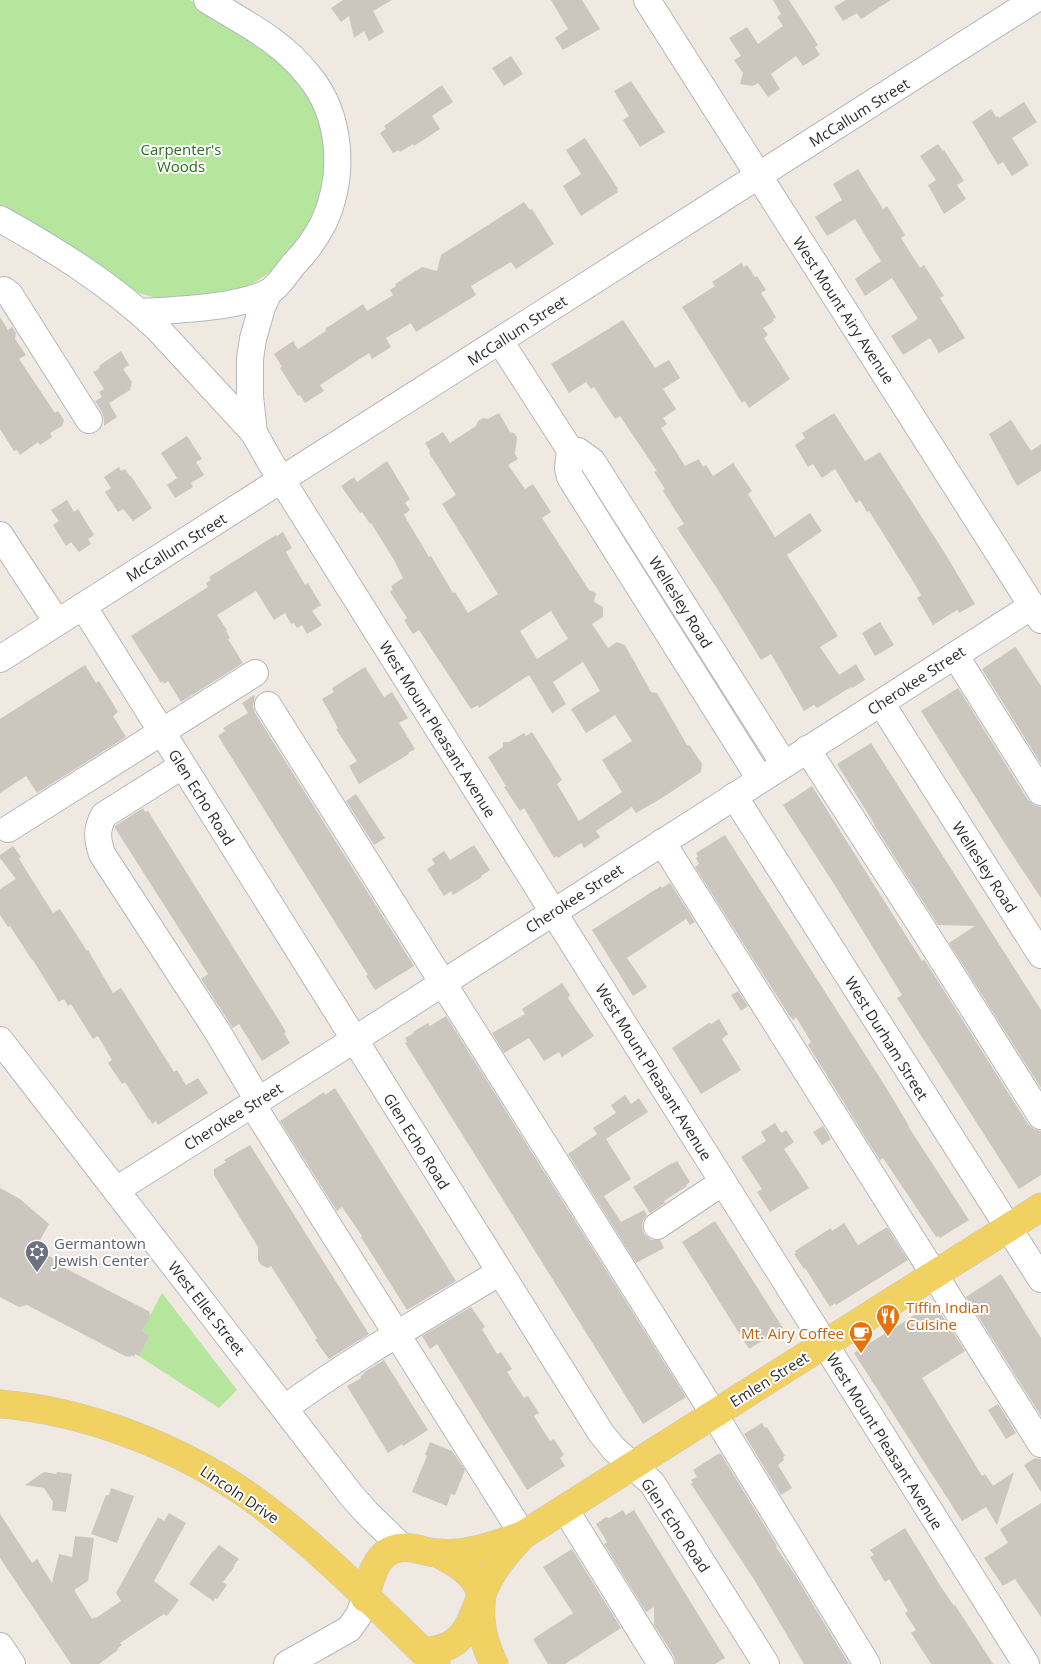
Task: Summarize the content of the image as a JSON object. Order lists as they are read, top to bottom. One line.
{"streets":{"main road":["Emlen Street","Lincoln Drive"],"street":["McCallum Street","West Mount Airy Avenue","Wellesley Road","Cherokee Street","West Mount Pleasant Avenue","Glen Echo Road","West Durham Street","West Ellet Street"]},"crossings":[["McCallum Street","West Mount Airy Avenue"],["McCallum Street","West Mount Pleasant Avenue"],["McCallum Street","Glen Echo Road"],["West Mount Airy Avenue","Cherokee Street"],["Wellesley Road","Cherokee Street"],["Cherokee Street","West Mount Pleasant Avenue"],["Cherokee Street","Glen Echo Road"],["Cherokee Street","West Durham Street"],["Cherokee Street","West Ellet Street"],["West Mount Pleasant Avenue","Emlen Street"],["Glen Echo Road","Emlen Street"],["West Durham Street","Emlen Street"],["West Ellet Street","Emlen Street"],["West Ellet Street","Lincoln Drive"],["Emlen Street","Lincoln Drive"]],"parks":["Carpenter's Woods"],"places":{"synagogue":["Germantown Jewish Center"],"restaurant":["Tiffin Indian Cuisine"],"cafe":["Mt. Airy Coffee"]}}
